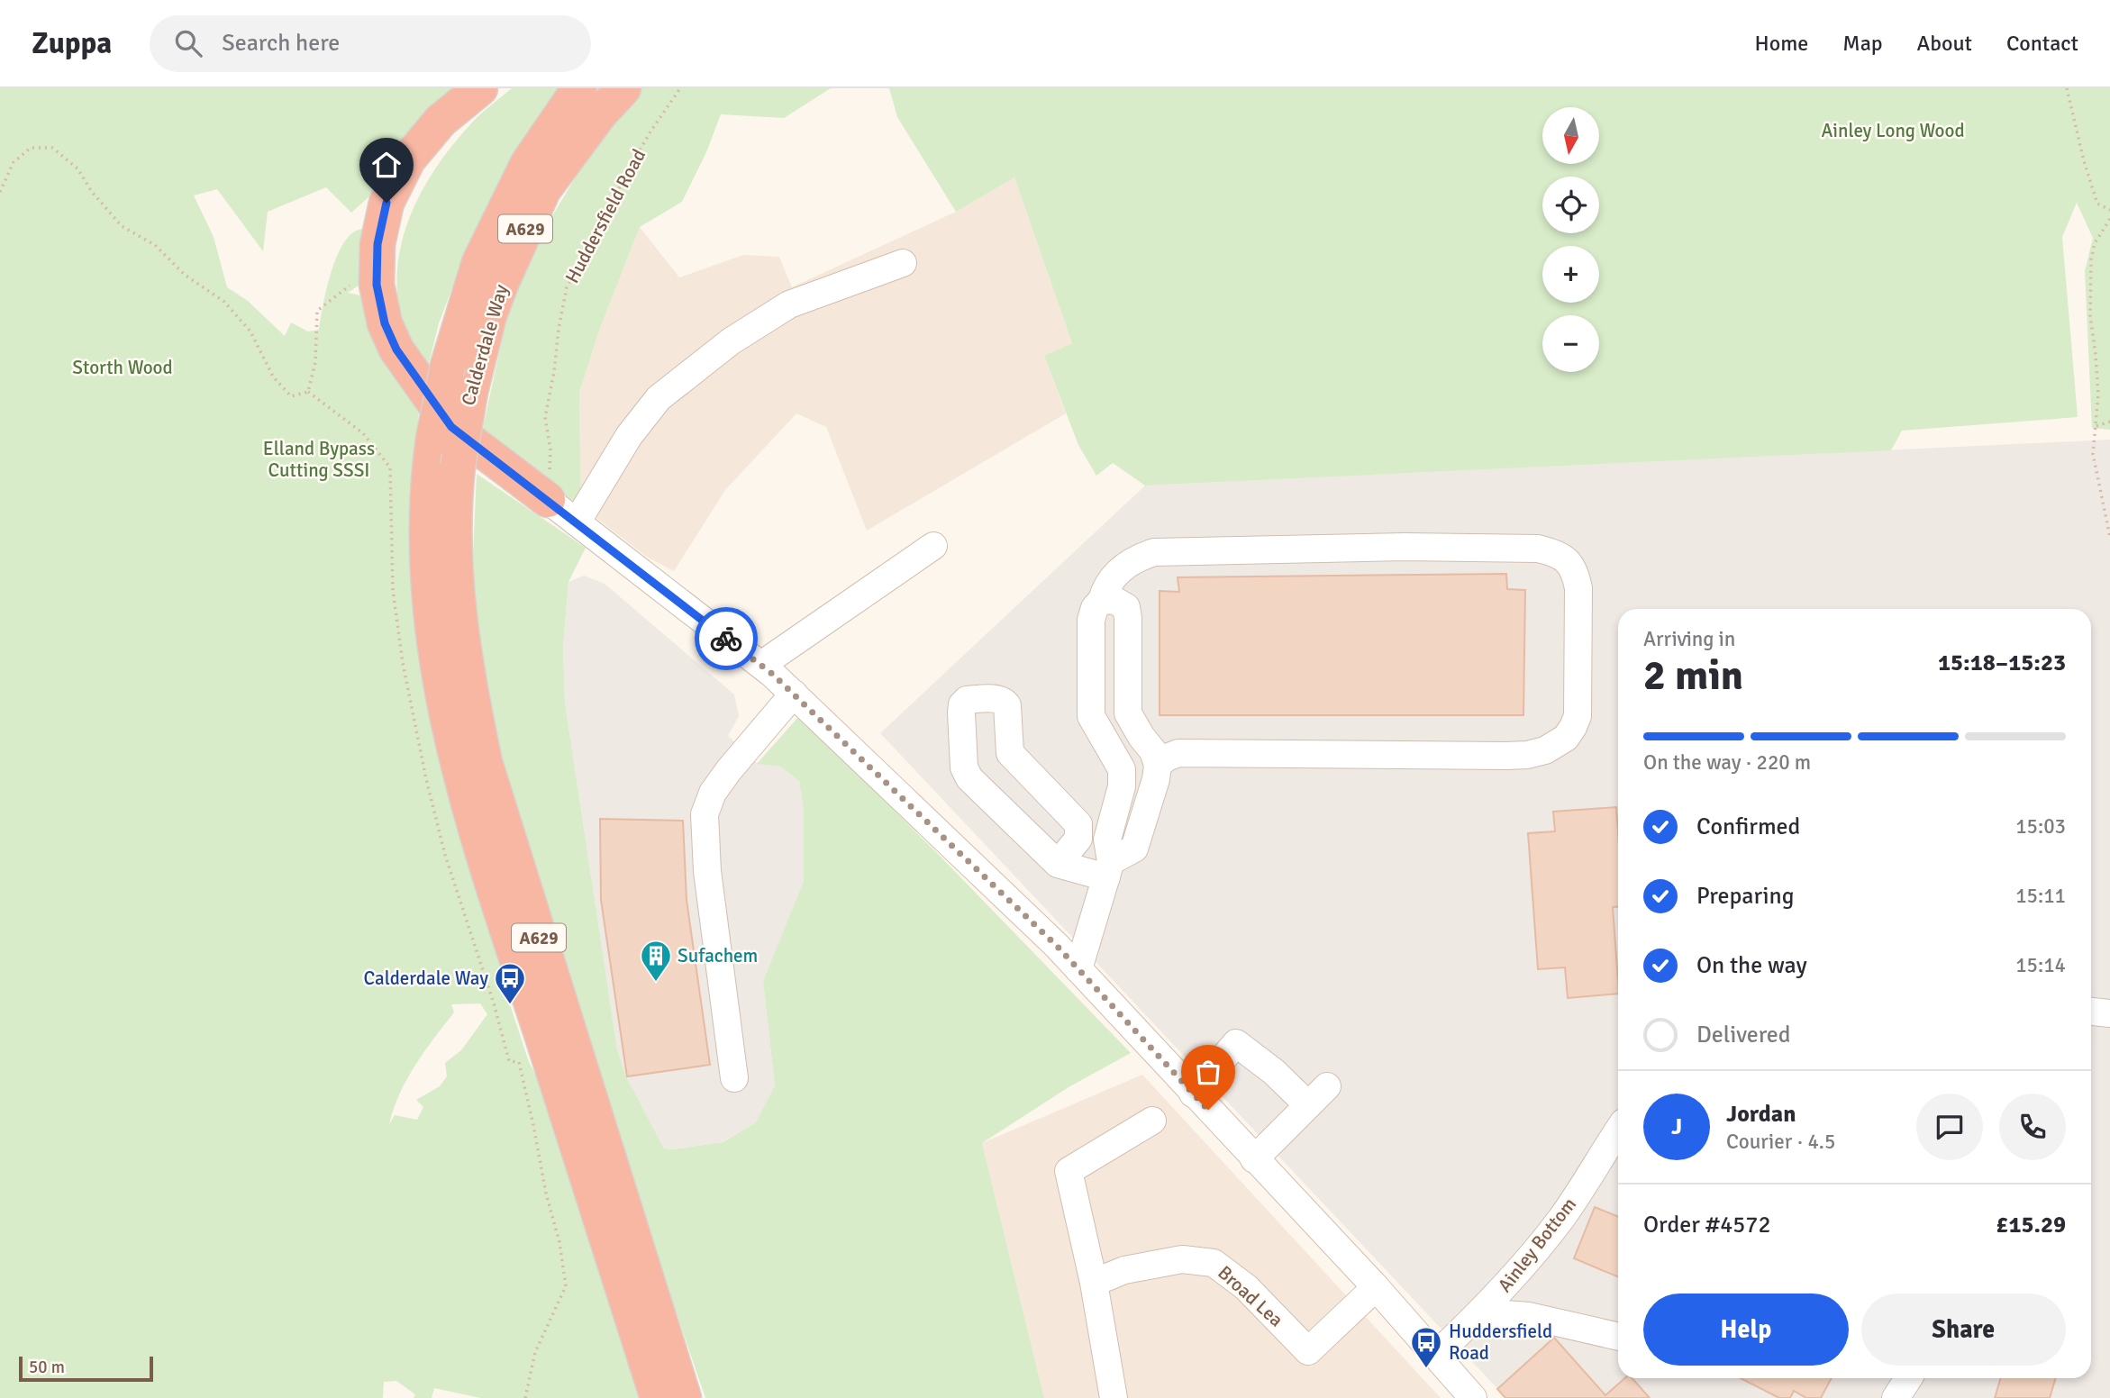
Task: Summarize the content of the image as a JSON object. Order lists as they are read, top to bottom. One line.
{"streets":{"highway":["A629","Calderdale Way"],"street":["Ainley Bottom","Broad Lea"],"path":["Huddersfield Road"]},"parks":["Ainley Long Wood","Storth Wood","Elland Bypass Cutting SSSI"],"places":{"building":["Sufachem"],"bus stop":["Calderdale Way","Huddersfield Road"]},"scale_bar":"50 m","north":"bottom","page":{"header":"Zuppa","search":"Search here","nav":["Home","Map","About","Contact"],"map_buttons":["+","−"],"heading":["2 min","Arriving in","15:18–15:23"],"panel":["Jordan","Courier · 4.5","Order #4572","£15.29"],"bar":"On the way · 220 m","list":[["Confirmed","15:03"],["Preparing","15:11"],["On the way","15:14"],"Delivered"],"round":"J","buttons":["Help","Share"],"scale":"50 m"}}
